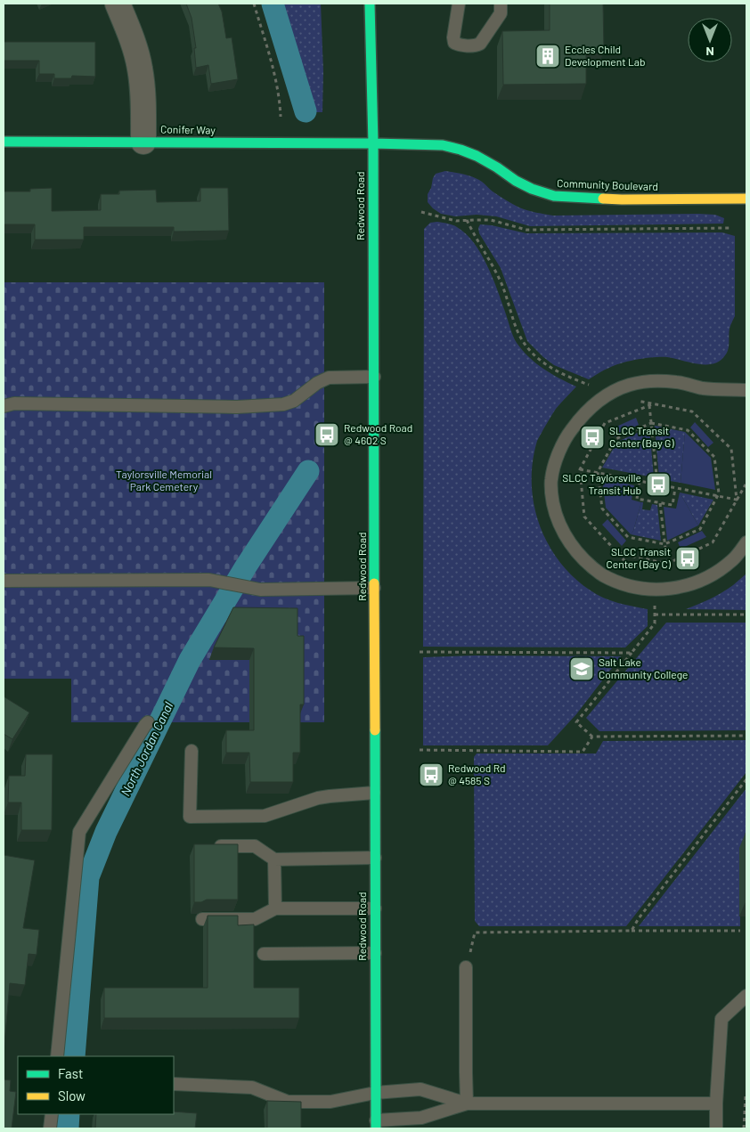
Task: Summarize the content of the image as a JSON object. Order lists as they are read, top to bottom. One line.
{"streets":{"main road":["Conifer Way","Community Boulevard","Redwood Road"]},"crossings":[["Conifer Way","Community Boulevard"],["Conifer Way","Redwood Road"],["Community Boulevard","Redwood Road"]],"water":["North Jordan Canal"],"parks":["Taylorsville Memorial Park Cemetery"],"places":{"building":["Eccles Child Development Lab"],"bus stop":["Redwood Road @ 4602 S","SLCC Transit Center (Bay G)","SLCC Taylorsville Transit Hub","SLCC Transit Center (Bay C)","Redwood Rd @ 4585 S"],"school or university":["Salt Lake Community College"]},"legend":["Fast","Slow"],"north":"bottom"}
